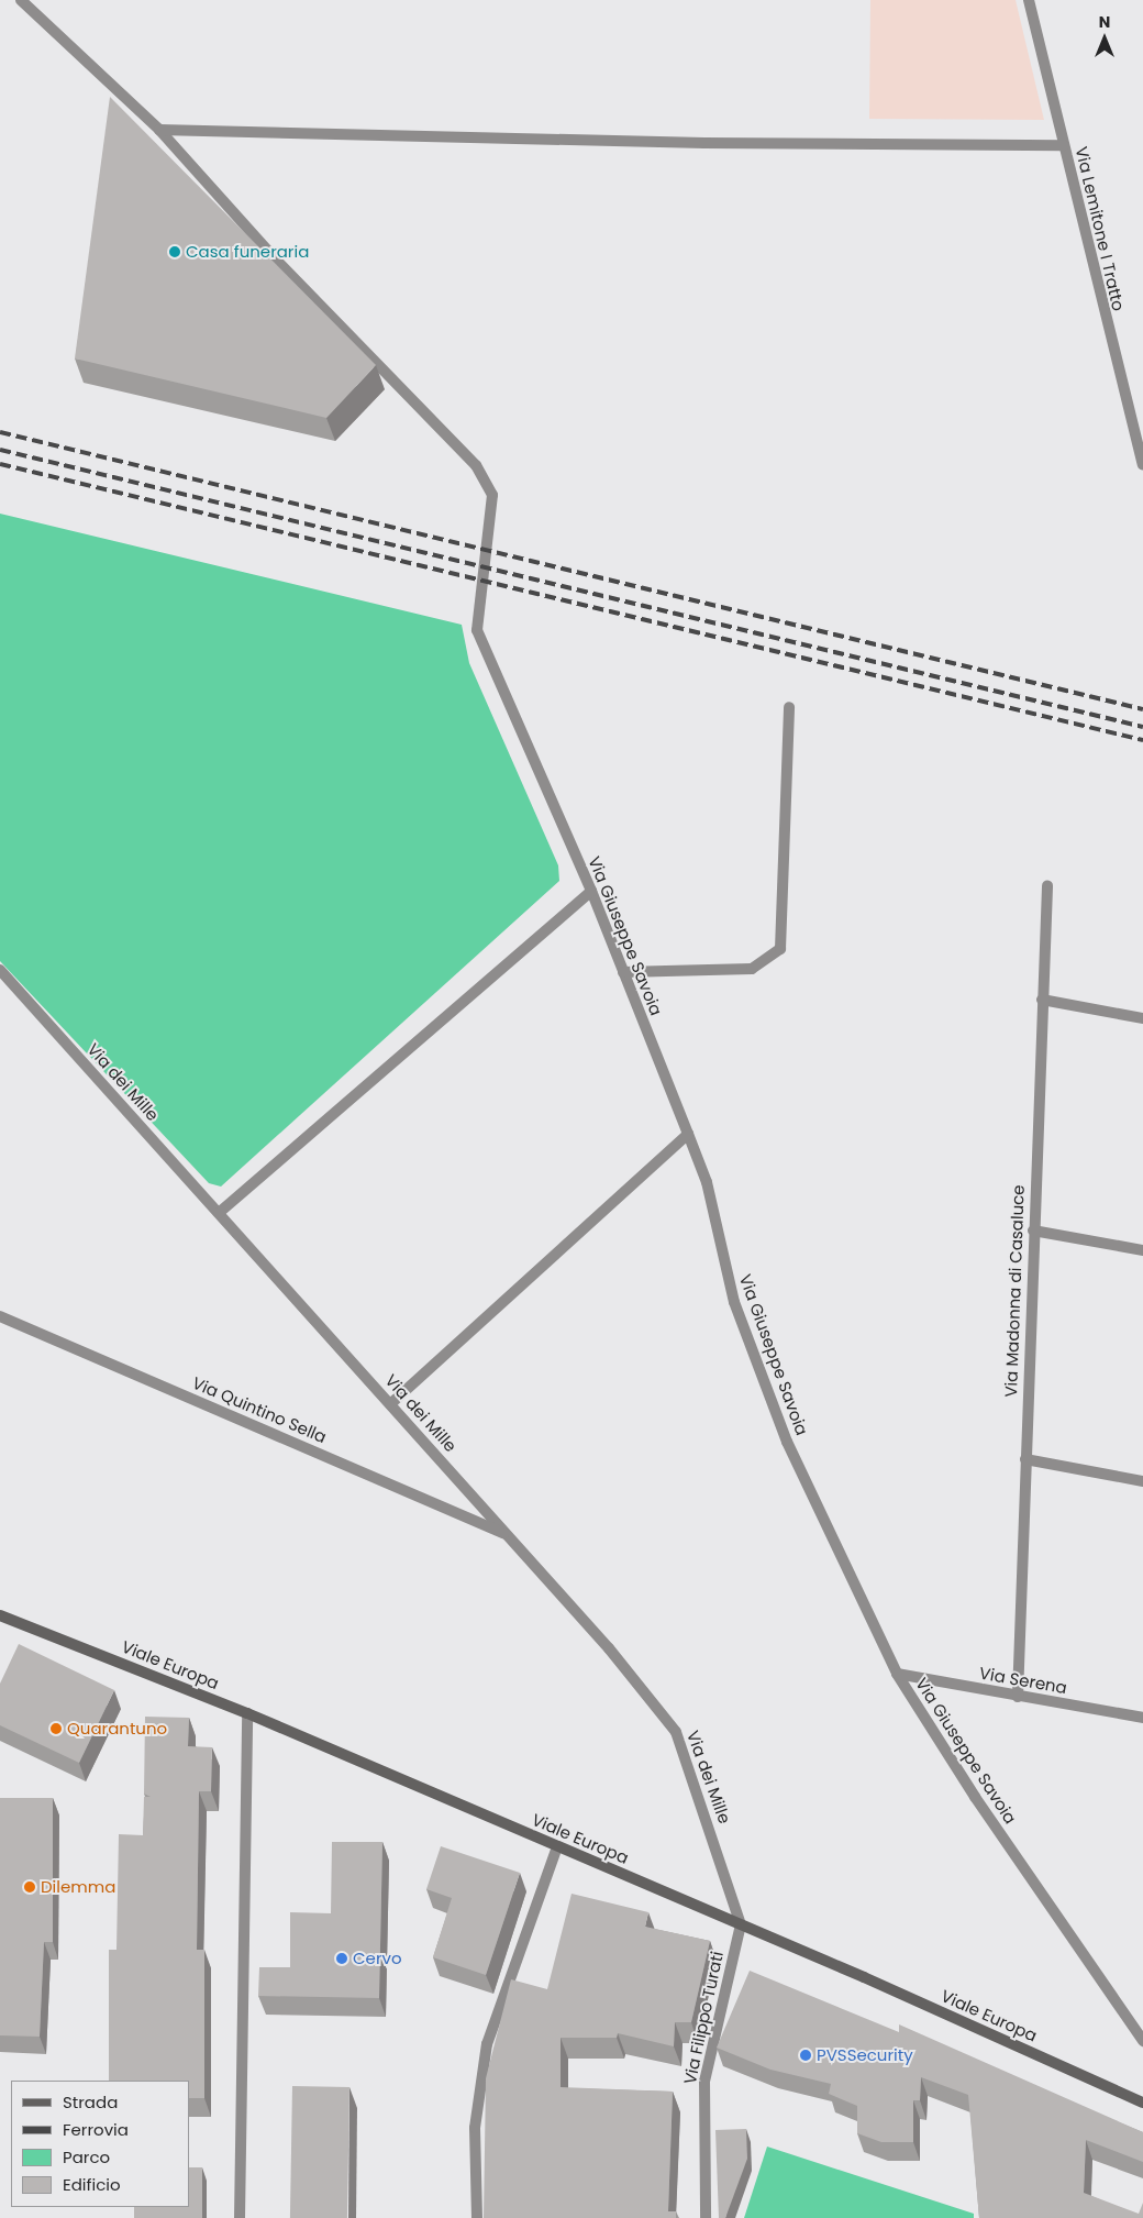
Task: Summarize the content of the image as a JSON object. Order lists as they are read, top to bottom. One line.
{"streets":{"main road":["Viale Europa"],"street":["Via Lemitone I Tratto","Via Giuseppe Savoia","Via dei Mille","Via Madonna di Casaluce","Via Quintino Sella","Via Serena","Via Filippo Turati"]},"crossings":[["Via Giuseppe Savoia","Via Serena"],["Via dei Mille","Via Quintino Sella"],["Via dei Mille","Viale Europa"],["Via dei Mille","Via Filippo Turati"],["Via Madonna di Casaluce","Via Serena"],["Viale Europa","Via Filippo Turati"]],"places":["Casa funeraria","Quarantuno","Dilemma","Cervo","PVSSecurity"],"legend":["Strada","Ferrovia","Parco","Edificio"],"north":"top"}
